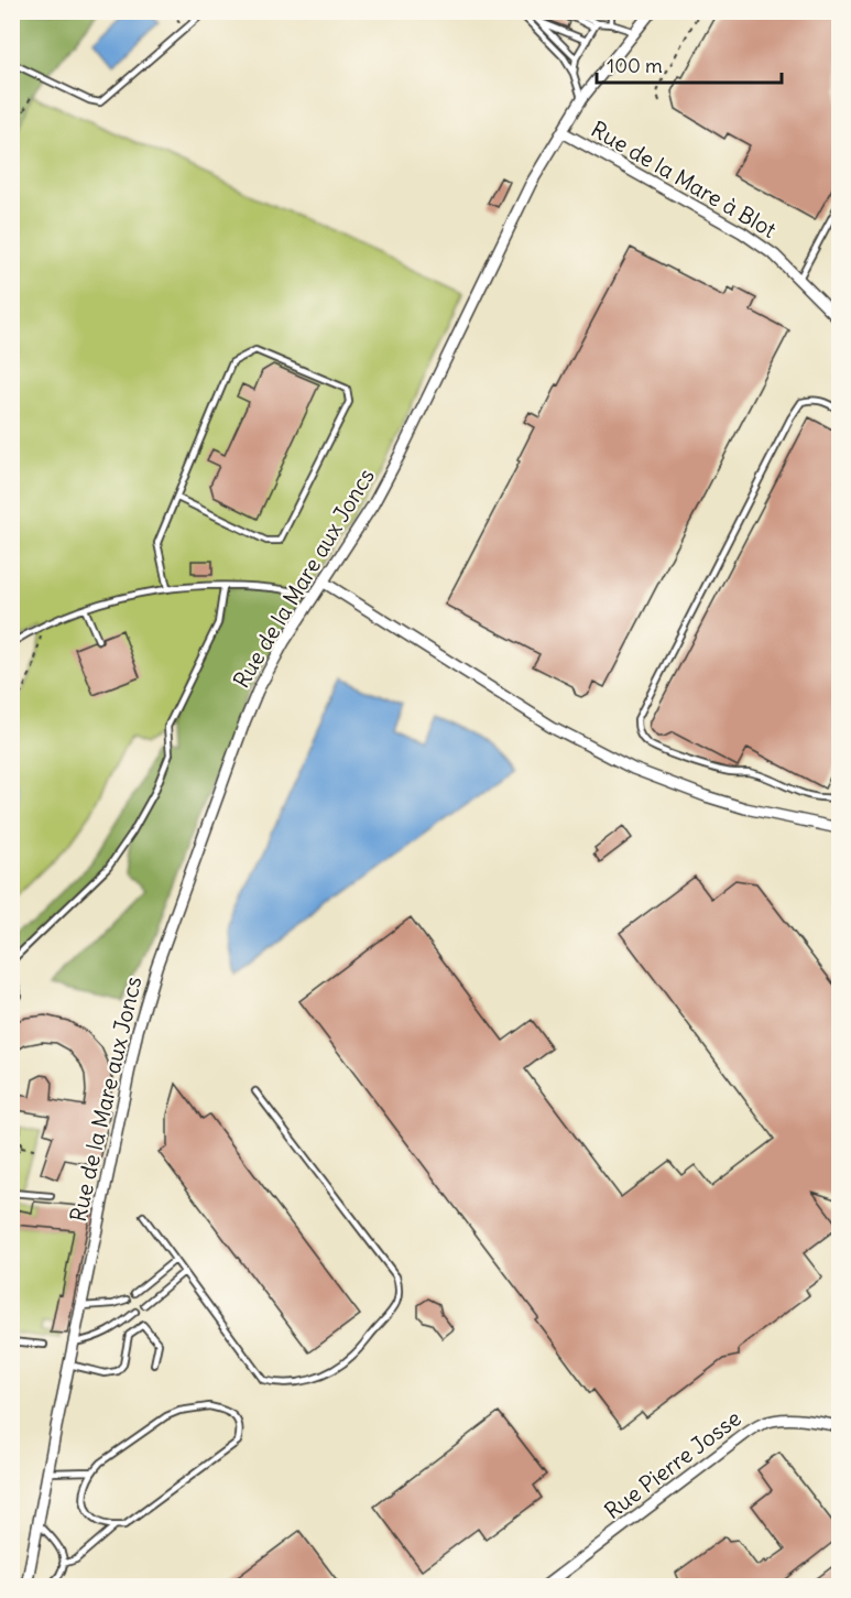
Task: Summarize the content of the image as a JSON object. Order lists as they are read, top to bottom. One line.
{"streets":{"street":["Rue de la Mare à Blot","Rue de la Mare aux Joncs","Rue Pierre Josse"]},"crossings":[["Rue de la Mare à Blot","Rue de la Mare aux Joncs"]],"scale_bar":"100 m"}
